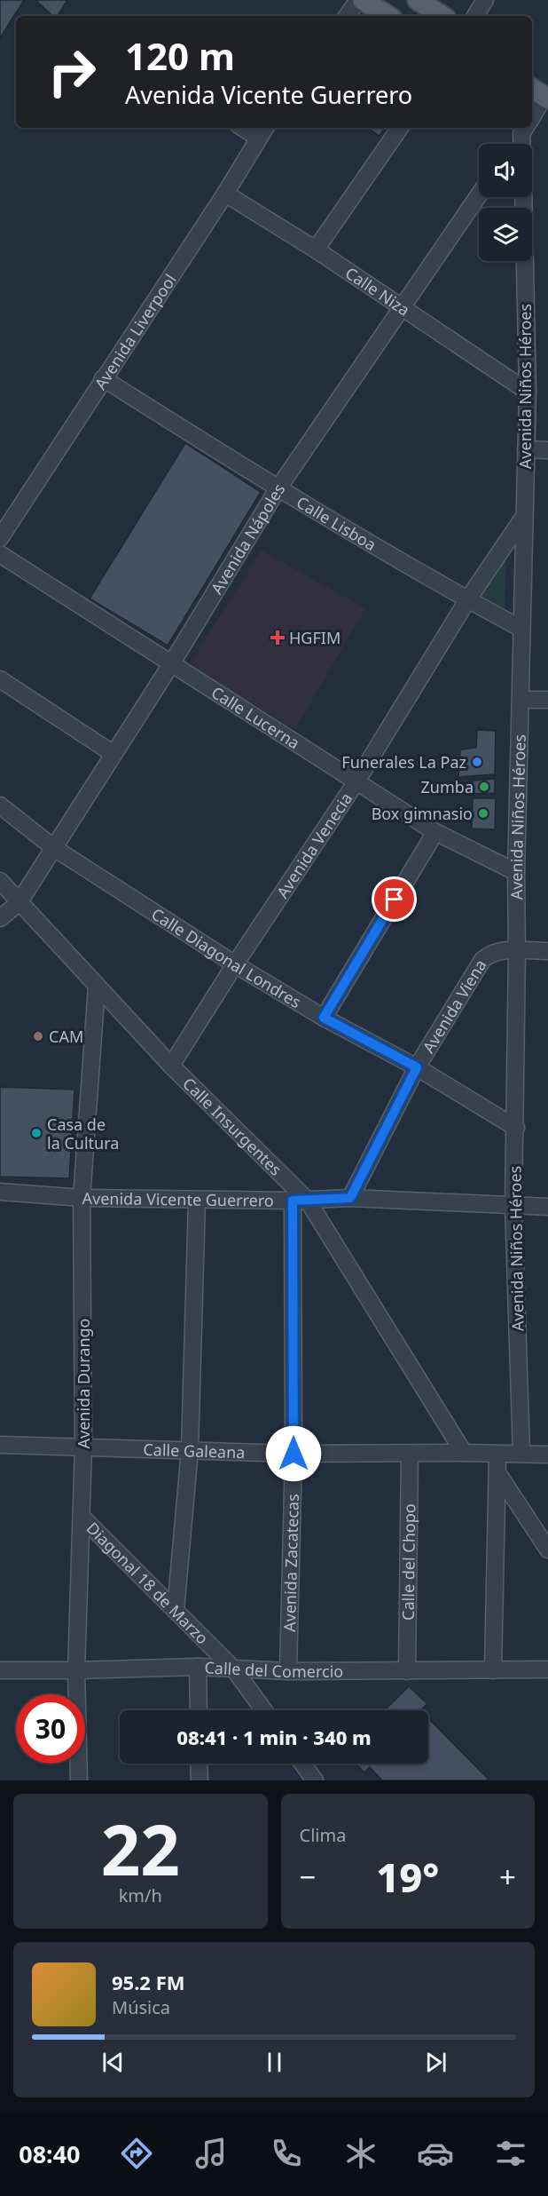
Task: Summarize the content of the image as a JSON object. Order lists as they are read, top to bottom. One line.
{"streets":{"street":["Calle Niza","Avenida Liverpool","Avenida Niños Héroes","Calle Lisboa","Avenida Nápoles","Calle Lucerna","Avenida Venecia","Calle Diagonal Londres","Avenida Viena","Calle Insurgentes","Avenida Vicente Guerrero","Avenida Durango","Calle Galeana","Calle del Chopo","Avenida Zacatecas","Diagonal 18 de Marzo","Calle del Comercio"]},"crossings":[["Calle Niza","Avenida Liverpool"],["Calle Niza","Avenida Niños Héroes"],["Calle Niza","Avenida Nápoles"],["Avenida Liverpool","Calle Lisboa"],["Avenida Niños Héroes","Calle Lisboa"],["Avenida Niños Héroes","Calle Lucerna"],["Avenida Niños Héroes","Avenida Venecia"],["Avenida Niños Héroes","Calle Diagonal Londres"],["Avenida Niños Héroes","Avenida Viena"],["Avenida Niños Héroes","Avenida Vicente Guerrero"],["Avenida Niños Héroes","Calle Galeana"],["Calle Lisboa","Avenida Nápoles"],["Calle Lisboa","Avenida Venecia"],["Avenida Nápoles","Calle Lucerna"],["Avenida Nápoles","Calle Diagonal Londres"],["Avenida Nápoles","Calle Insurgentes"],["Calle Lucerna","Avenida Venecia"],["Avenida Venecia","Calle Diagonal Londres"],["Avenida Venecia","Calle Insurgentes"],["Calle Diagonal Londres","Avenida Viena"],["Avenida Viena","Avenida Vicente Guerrero"],["Calle Insurgentes","Avenida Vicente Guerrero"],["Calle Insurgentes","Avenida Durango"],["Calle Insurgentes","Calle Galeana"],["Calle Insurgentes","Avenida Zacatecas"],["Avenida Vicente Guerrero","Avenida Durango"],["Avenida Vicente Guerrero","Avenida Zacatecas"],["Avenida Durango","Calle Galeana"],["Avenida Durango","Diagonal 18 de Marzo"],["Avenida Durango","Calle del Comercio"],["Calle Galeana","Calle del Chopo"],["Calle Galeana","Avenida Zacatecas"],["Calle del Chopo","Calle del Comercio"],["Avenida Zacatecas","Calle del Comercio"],["Diagonal 18 de Marzo","Calle del Comercio"]],"places":{"health":["HGFIM"],"other":["Funerales La Paz","Zumba","Box gimnasio","CAM","Casa de la Cultura"]},"page":{"turn":["120 m","Avenida Vicente Guerrero"],"limit":"30","trip":"08:41 · 1 min · 340 m","tile":[["22","km/h"],"Clima"],"heat":["−","19°","+"],"song":["95.2 FM","Música"],"tabs":"08:40"}}
